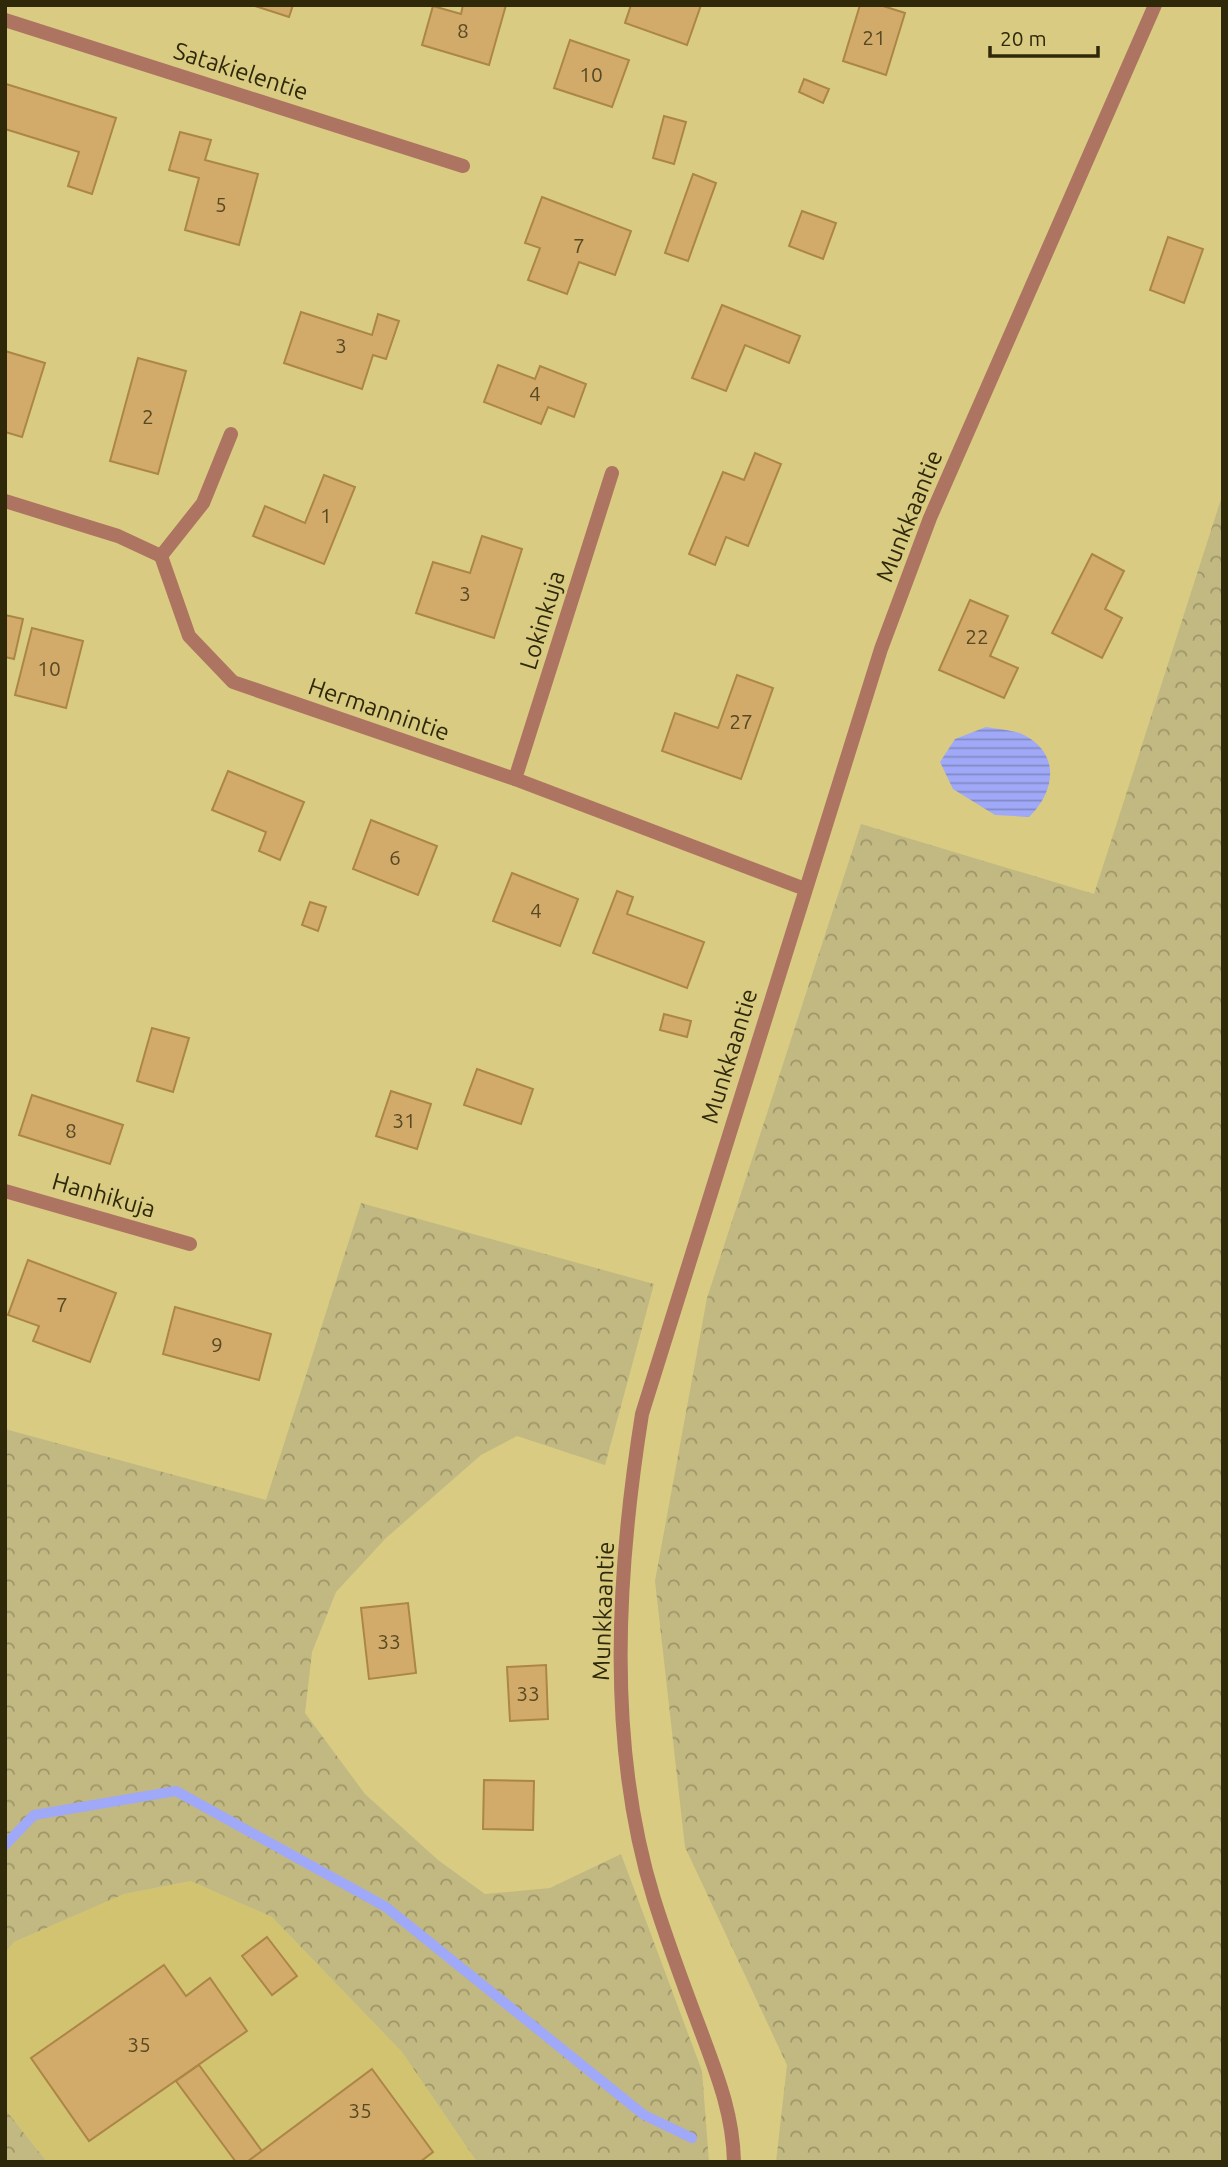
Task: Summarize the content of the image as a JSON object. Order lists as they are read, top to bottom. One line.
{"streets":{"street":["Satakielentie","Munkkaantie","Lokinkuja","Hermannintie","Hanhikuja"]},"crossings":[["Munkkaantie","Hermannintie"],["Lokinkuja","Hermannintie"]],"house_numbers":["8","21","10","5","7","3","4","2","1","3","22","10","27","6","4","31","8","7","9","33","33","35","35"],"scale_bar":"20 m"}
